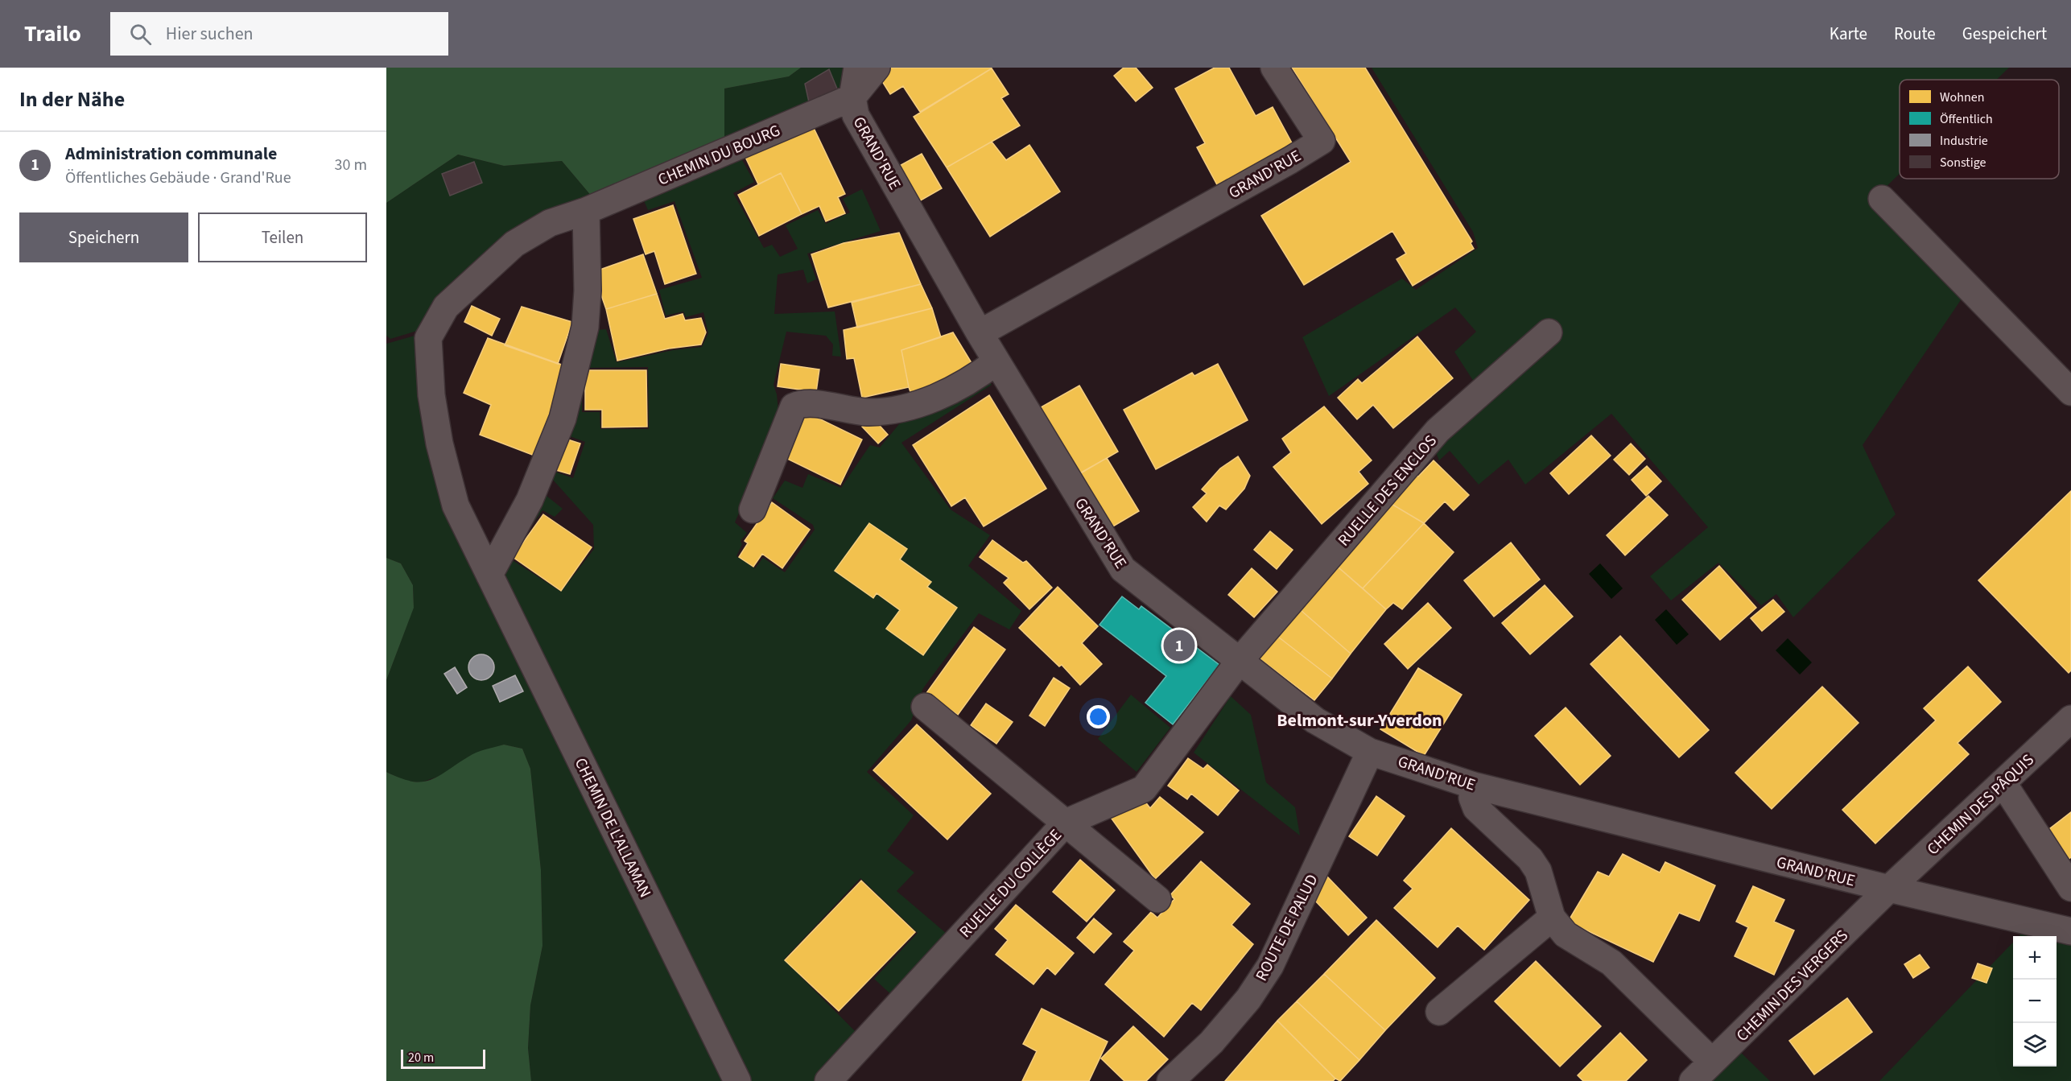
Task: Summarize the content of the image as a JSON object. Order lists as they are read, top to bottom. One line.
{"streets":{"street":["GRAND'RUE","CHEMIN DU BOURG","RUELLE DES ENCLOS","CHEMIN DES PÂQUIS","CHEMIN DE L'ALLAMAN","RUELLE DU COLLÈGE","ROUTE DE PALUD","CHEMIN DES VERGERS"]},"crossings":[["GRAND'RUE","CHEMIN DU BOURG"],["GRAND'RUE","RUELLE DES ENCLOS"],["GRAND'RUE","CHEMIN DES PÂQUIS"],["GRAND'RUE","RUELLE DU COLLÈGE"],["GRAND'RUE","ROUTE DE PALUD"],["GRAND'RUE","CHEMIN DES VERGERS"],["CHEMIN DU BOURG","CHEMIN DE L'ALLAMAN"],["RUELLE DES ENCLOS","RUELLE DU COLLÈGE"],["CHEMIN DES PÂQUIS","CHEMIN DES VERGERS"]],"districts":["Belmont-sur-Yverdon"],"legend":["Wohnen","Öffentlich","Industrie","Sonstige"],"scale_bar":"20 m","page":{"header":"Trailo","search":"Hier suchen","nav":["Karte","Route","Gespeichert"],"heading":"In der Nähe","list":[{"mark":"1","name":"Administration communale","note":"Öffentliches Gebäude · Grand'Rue","value":"30 m"}],"buttons":["Speichern","Teilen"],"pins":"1","map_buttons":["+","−"],"scale":"20 m"}}
